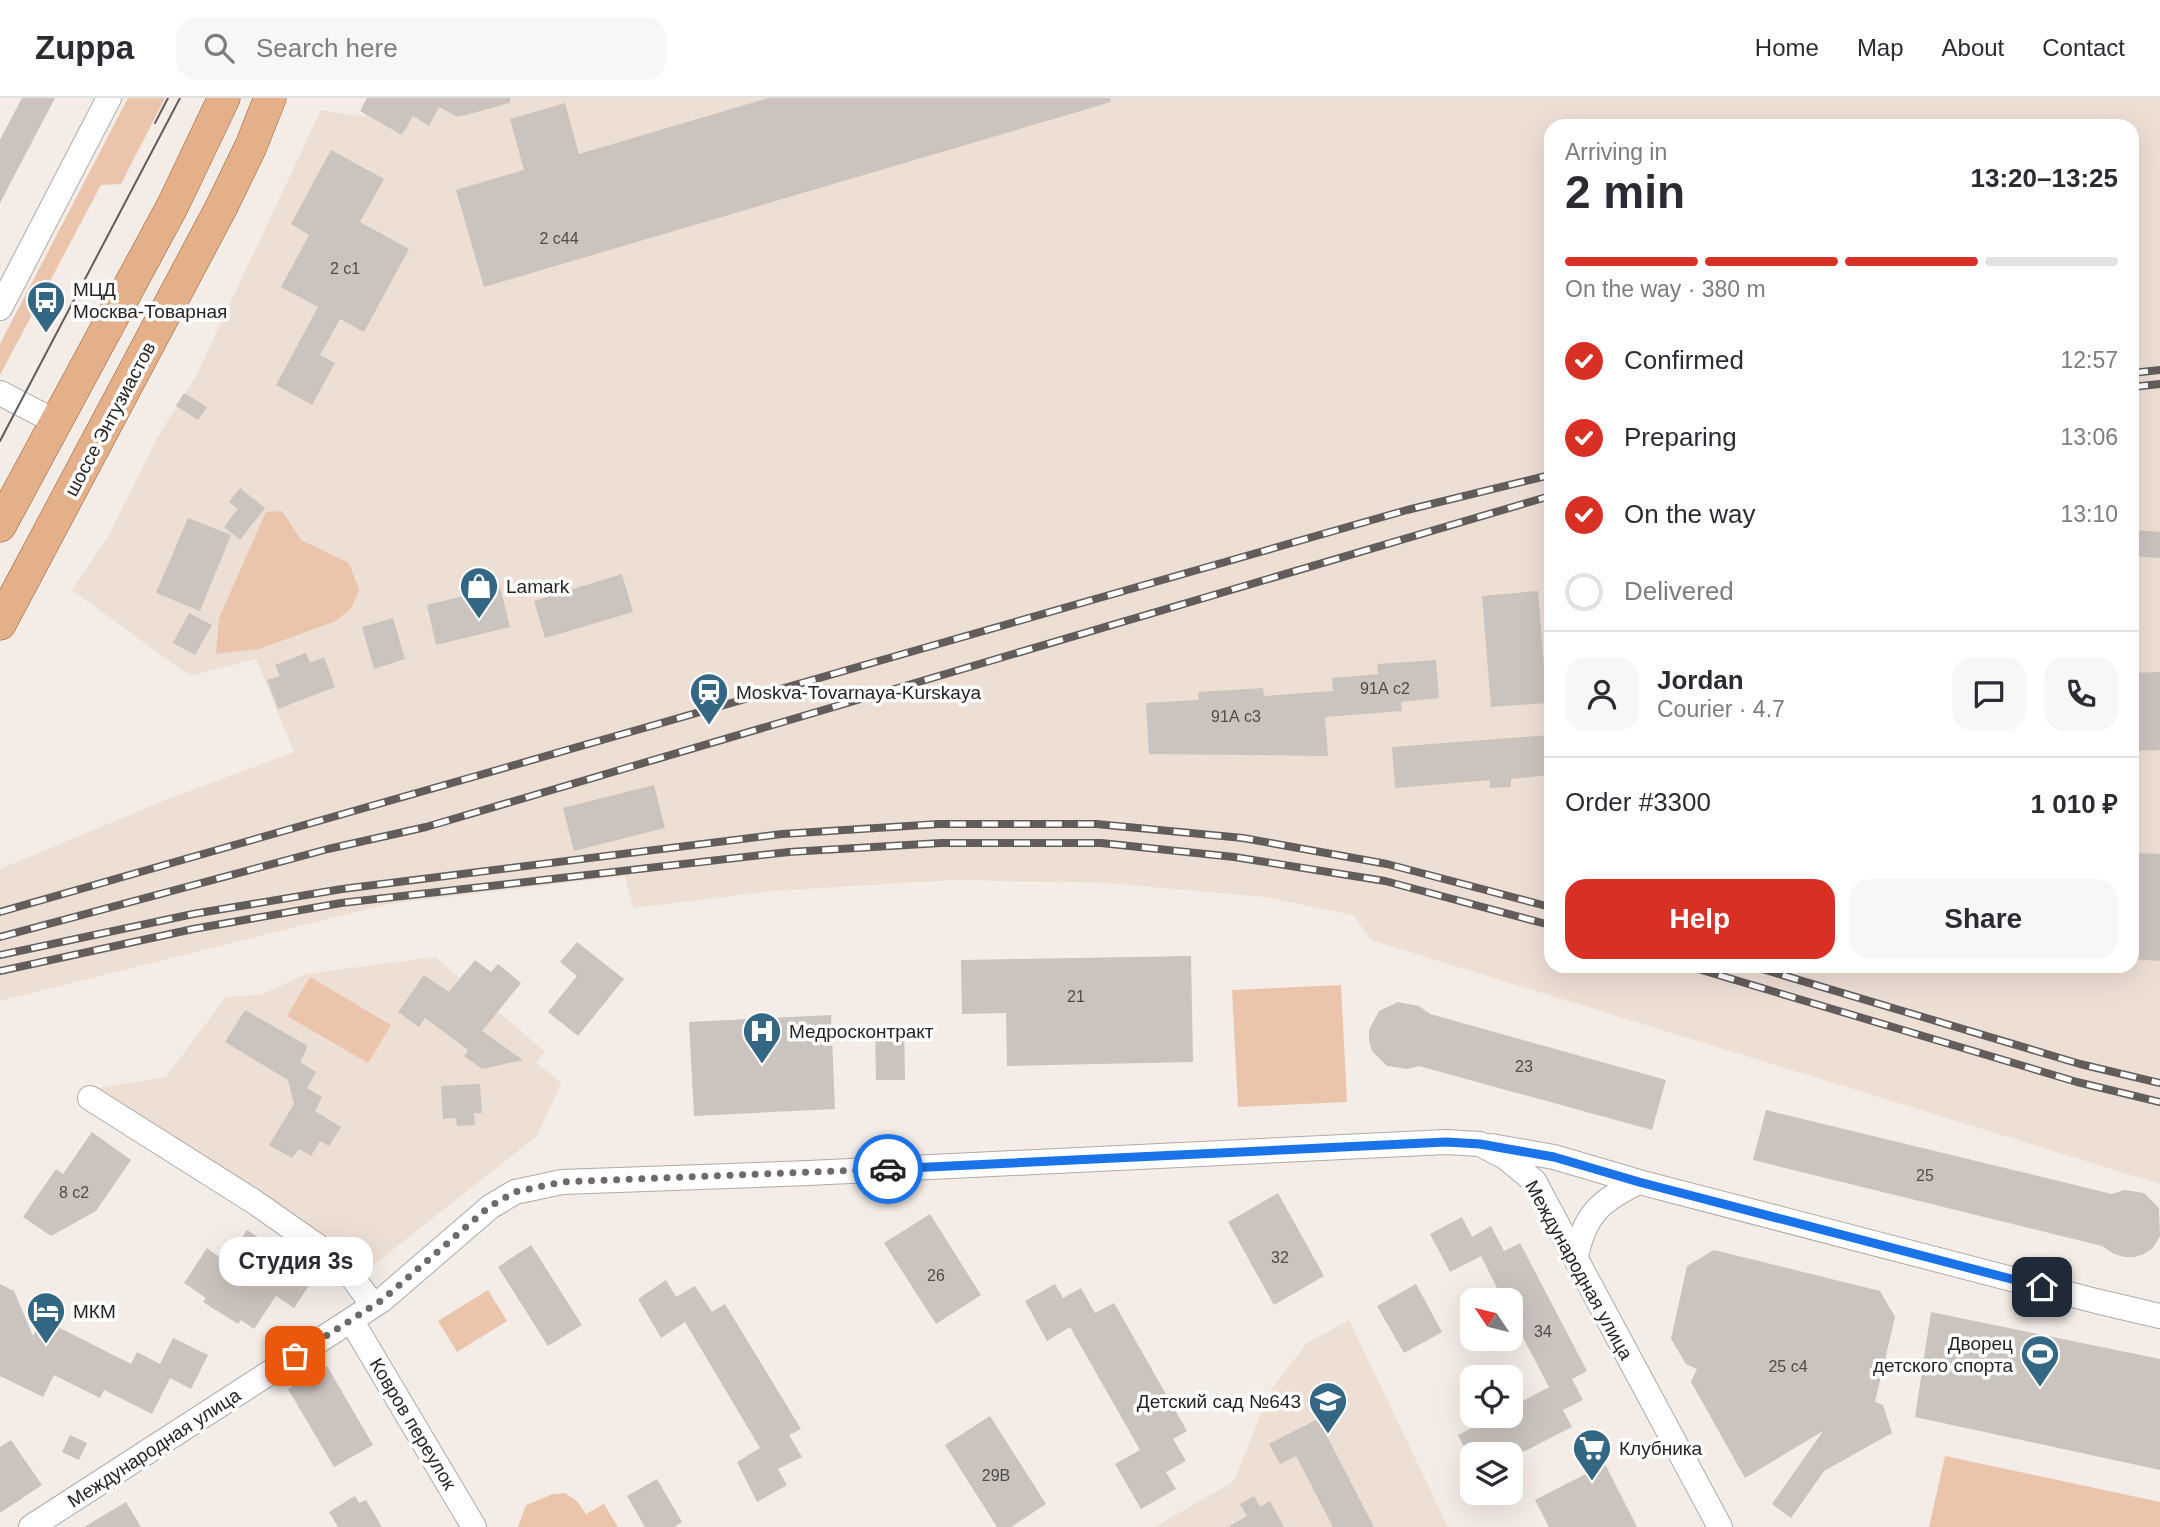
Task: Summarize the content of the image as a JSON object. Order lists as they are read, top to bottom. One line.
{"streets":{"main road":["шоссе Энтузиастов"],"street":["Международная улица","Ковров переулок"]},"crossings":[["Международная улица","Ковров переулок"]],"places":{"bus stop":["МЦД Москва-Товарная"],"shop":["Lamark"],"station":["Moskva-Tovarnaya-Kurskaya"],"hospital":["Медросконтракт"],"hotel":["МКМ"],"other":["Студия 3s"],"sports":["Дворец детского спорта"],"school or university":["Детский сад №643"],"supermarket":["Клубника"]},"house_numbers":["2 с44","2 с1","91А с2","91А с3","21","23","25","8 с2","32","26","34","25 с4","29В"],"north":"top left","page":{"header":"Zuppa","search":"Search here","nav":["Home","Map","About","Contact"],"heading":["2 min","Arriving in","13:20–13:25"],"panel":["Jordan","Courier · 4.7","Order #3300","1 010 ₽"],"bar":"On the way · 380 m","list":[["Confirmed","12:57"],["Preparing","13:06"],["On the way","13:10"],"Delivered"],"buttons":["Help","Share"],"bubble":"Студия 3s"}}
